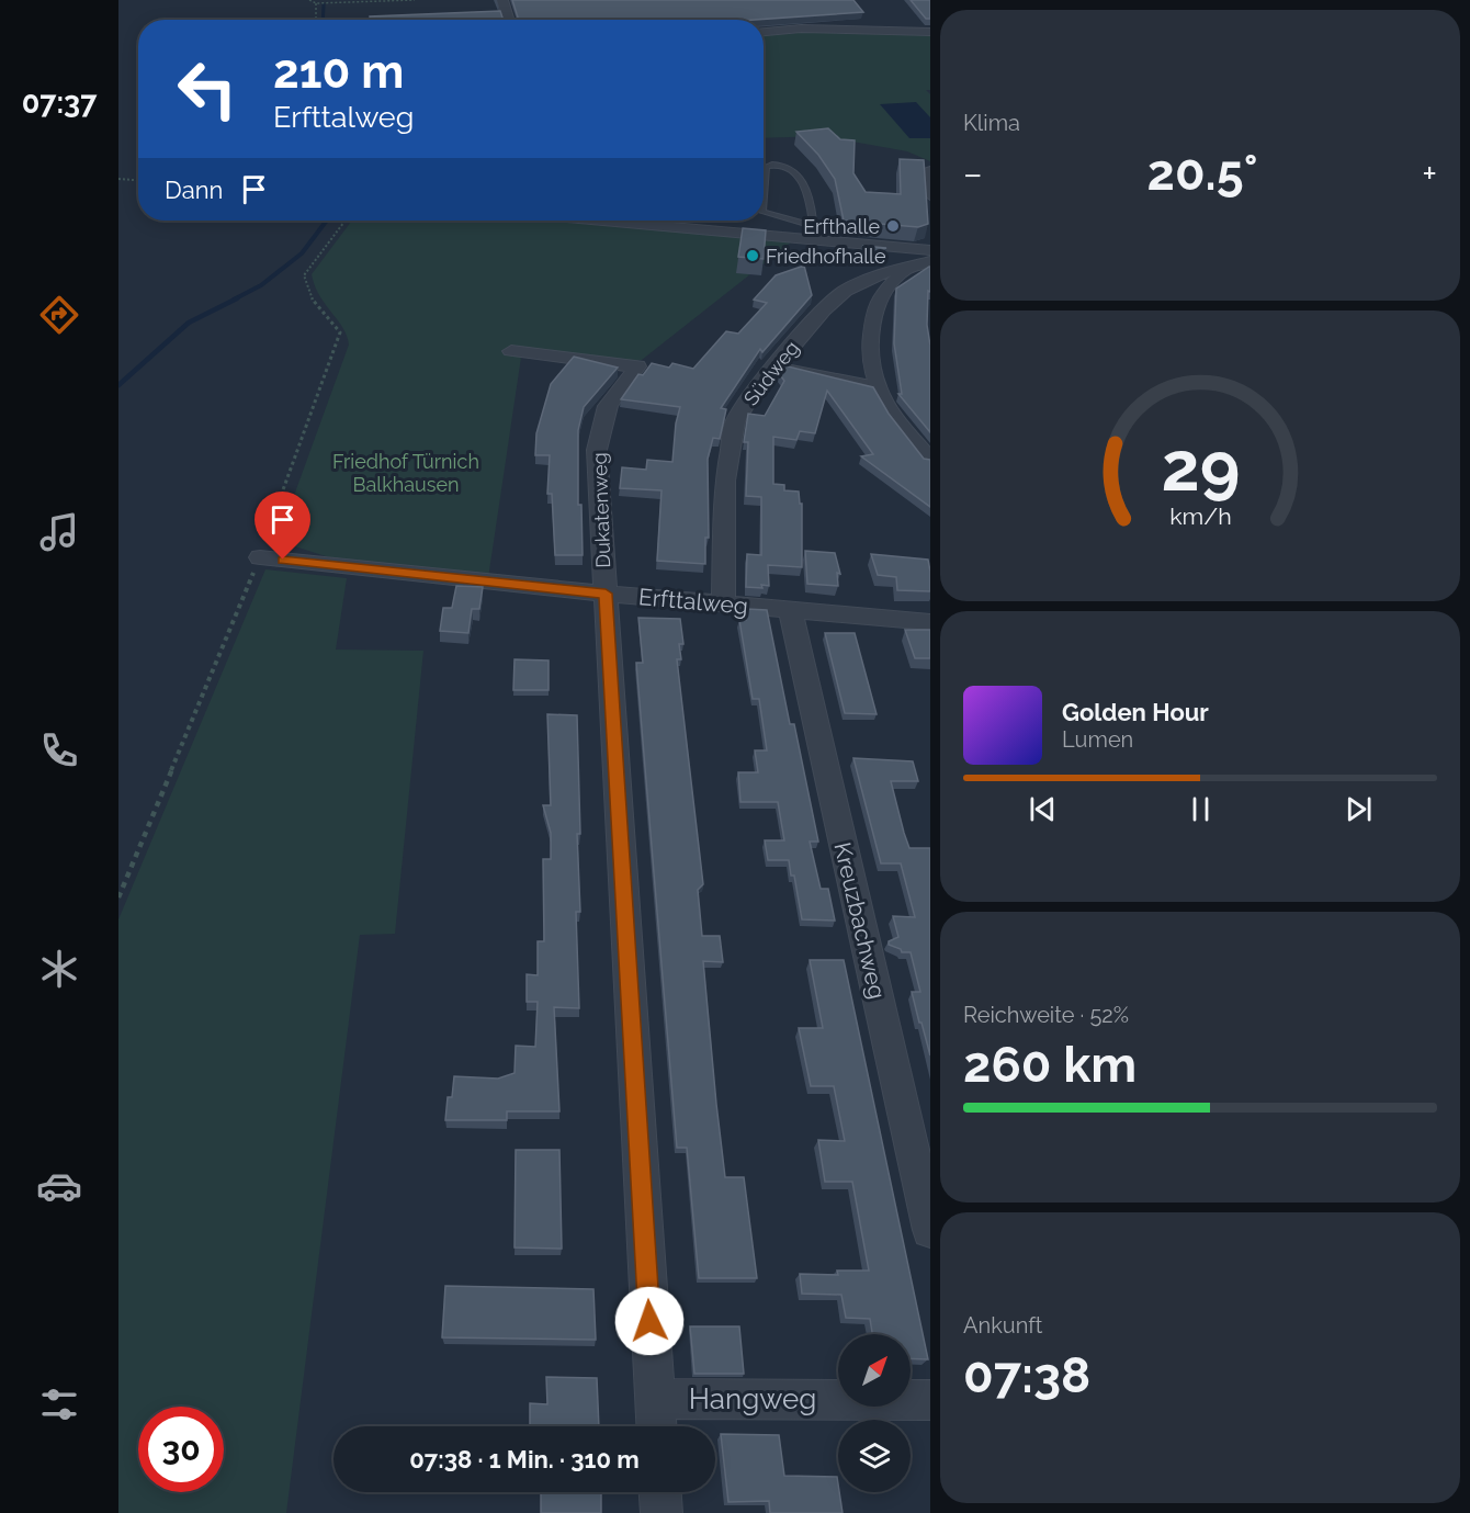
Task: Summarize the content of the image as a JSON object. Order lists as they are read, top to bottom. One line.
{"streets":{"street":["Südweg","Dukatenweg","Erfttalweg","Kreuzbachweg","Hangweg"]},"crossings":[["Südweg","Erfttalweg"],["Dukatenweg","Erfttalweg"],["Erfttalweg","Kreuzbachweg"]],"parks":["Friedhof Türnich Balkhausen"],"places":["Erfthalle","Friedhofhalle"],"north":"top right","page":{"tabs":"07:37","tile":["Klima",["Reichweite · 52%","260 km"],["Ankunft","07:38"]],"turn":["210 m","Erfttalweg"],"heat":["−","20.5°","+"],"then":"Dann","song":["Golden Hour","Lumen"],"limit":"30","trip":"07:38 · 1 Min. · 310 m","gauge":["29","km/h"]}}
